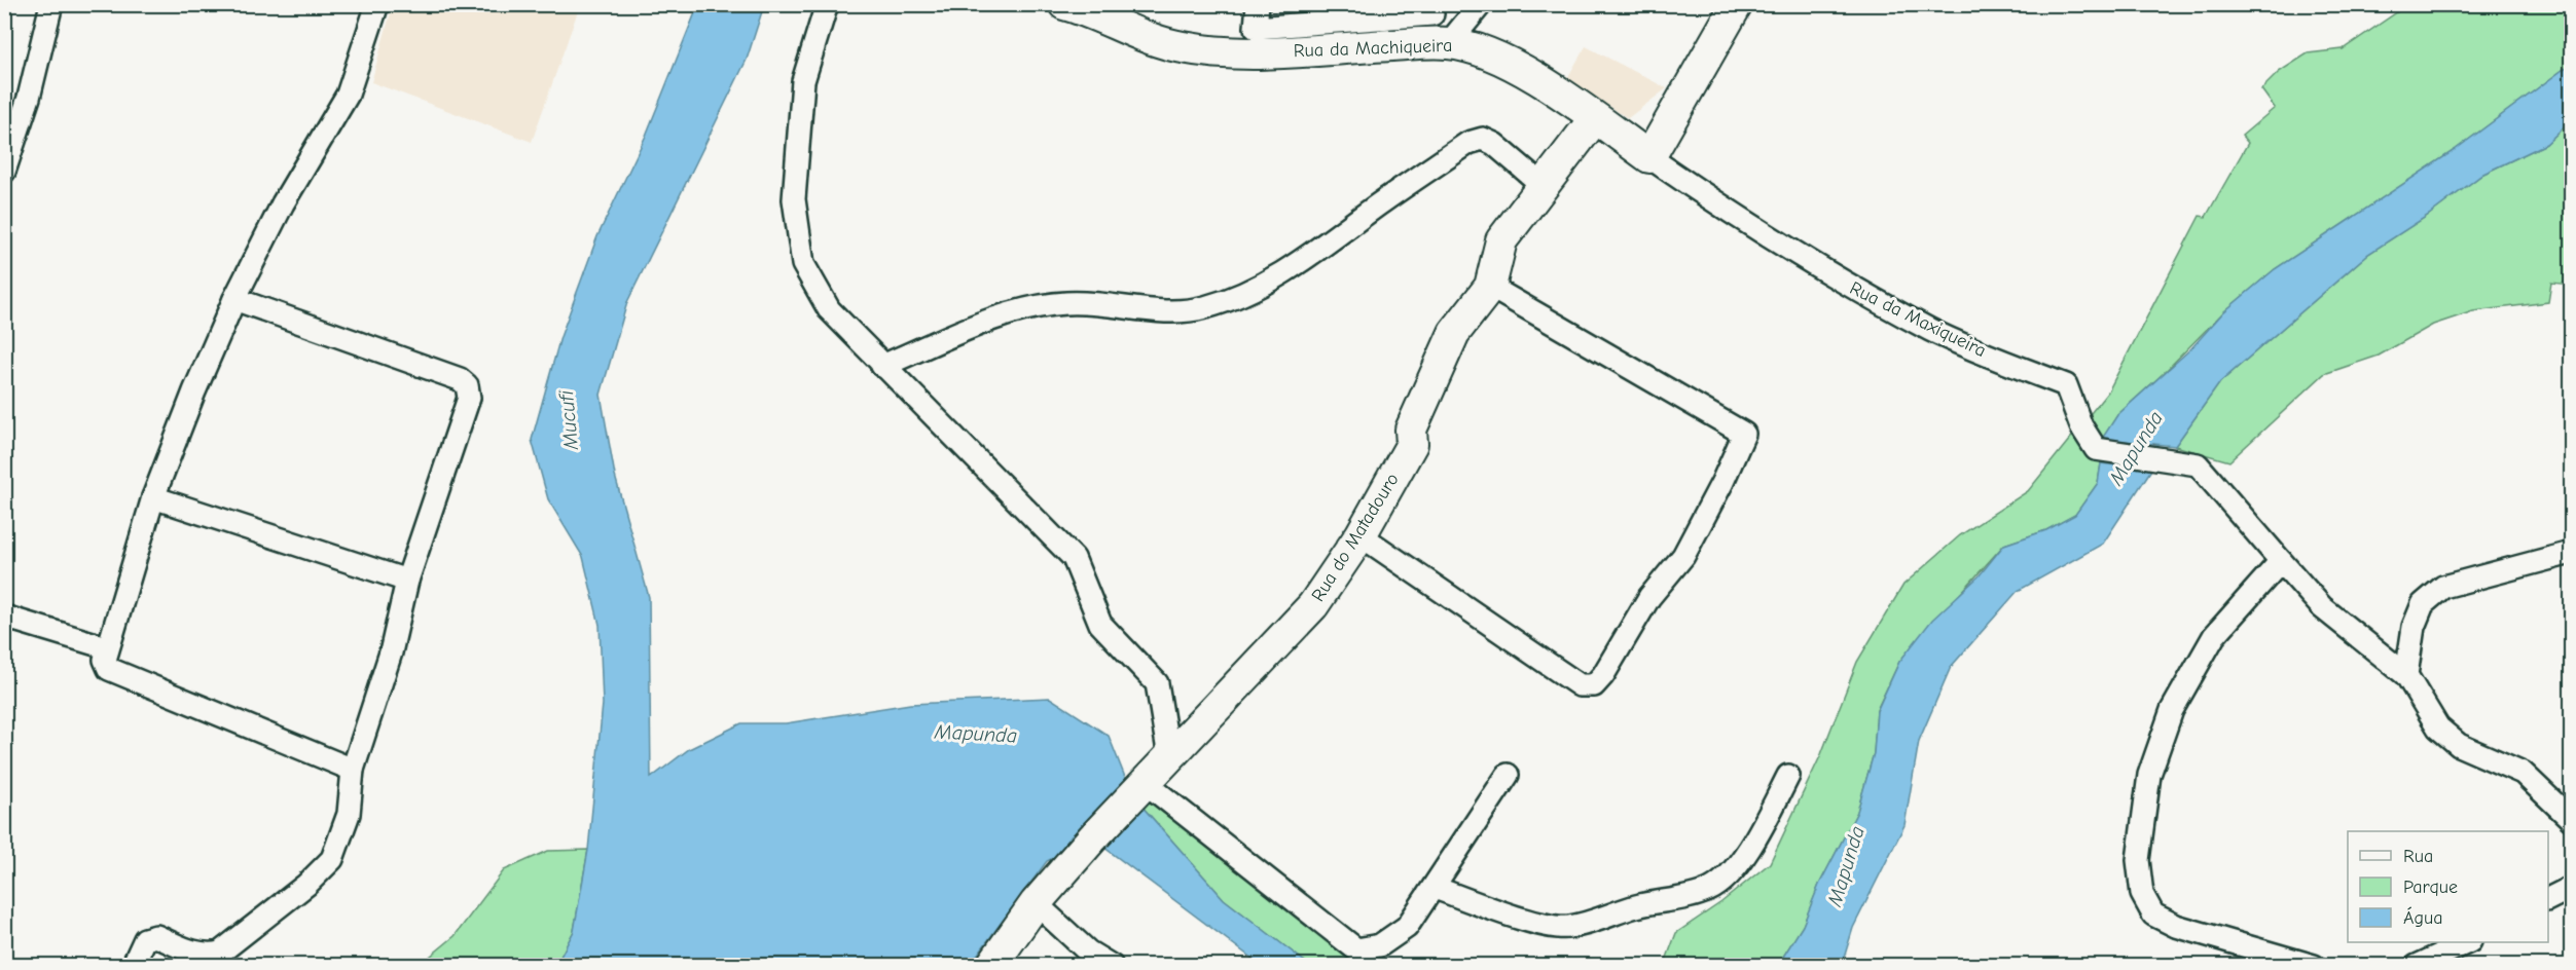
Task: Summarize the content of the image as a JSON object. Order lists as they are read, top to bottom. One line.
{"streets":{"street":["Rua da Machiqueira","Rua da Maxiqueira","Rua do Matadouro"]},"crossings":[["Rua da Machiqueira","Rua da Maxiqueira"],["Rua da Machiqueira","Rua do Matadouro"]],"water":["Mucufi","Mapunda"],"legend":["Rua","Parque","Água"]}
